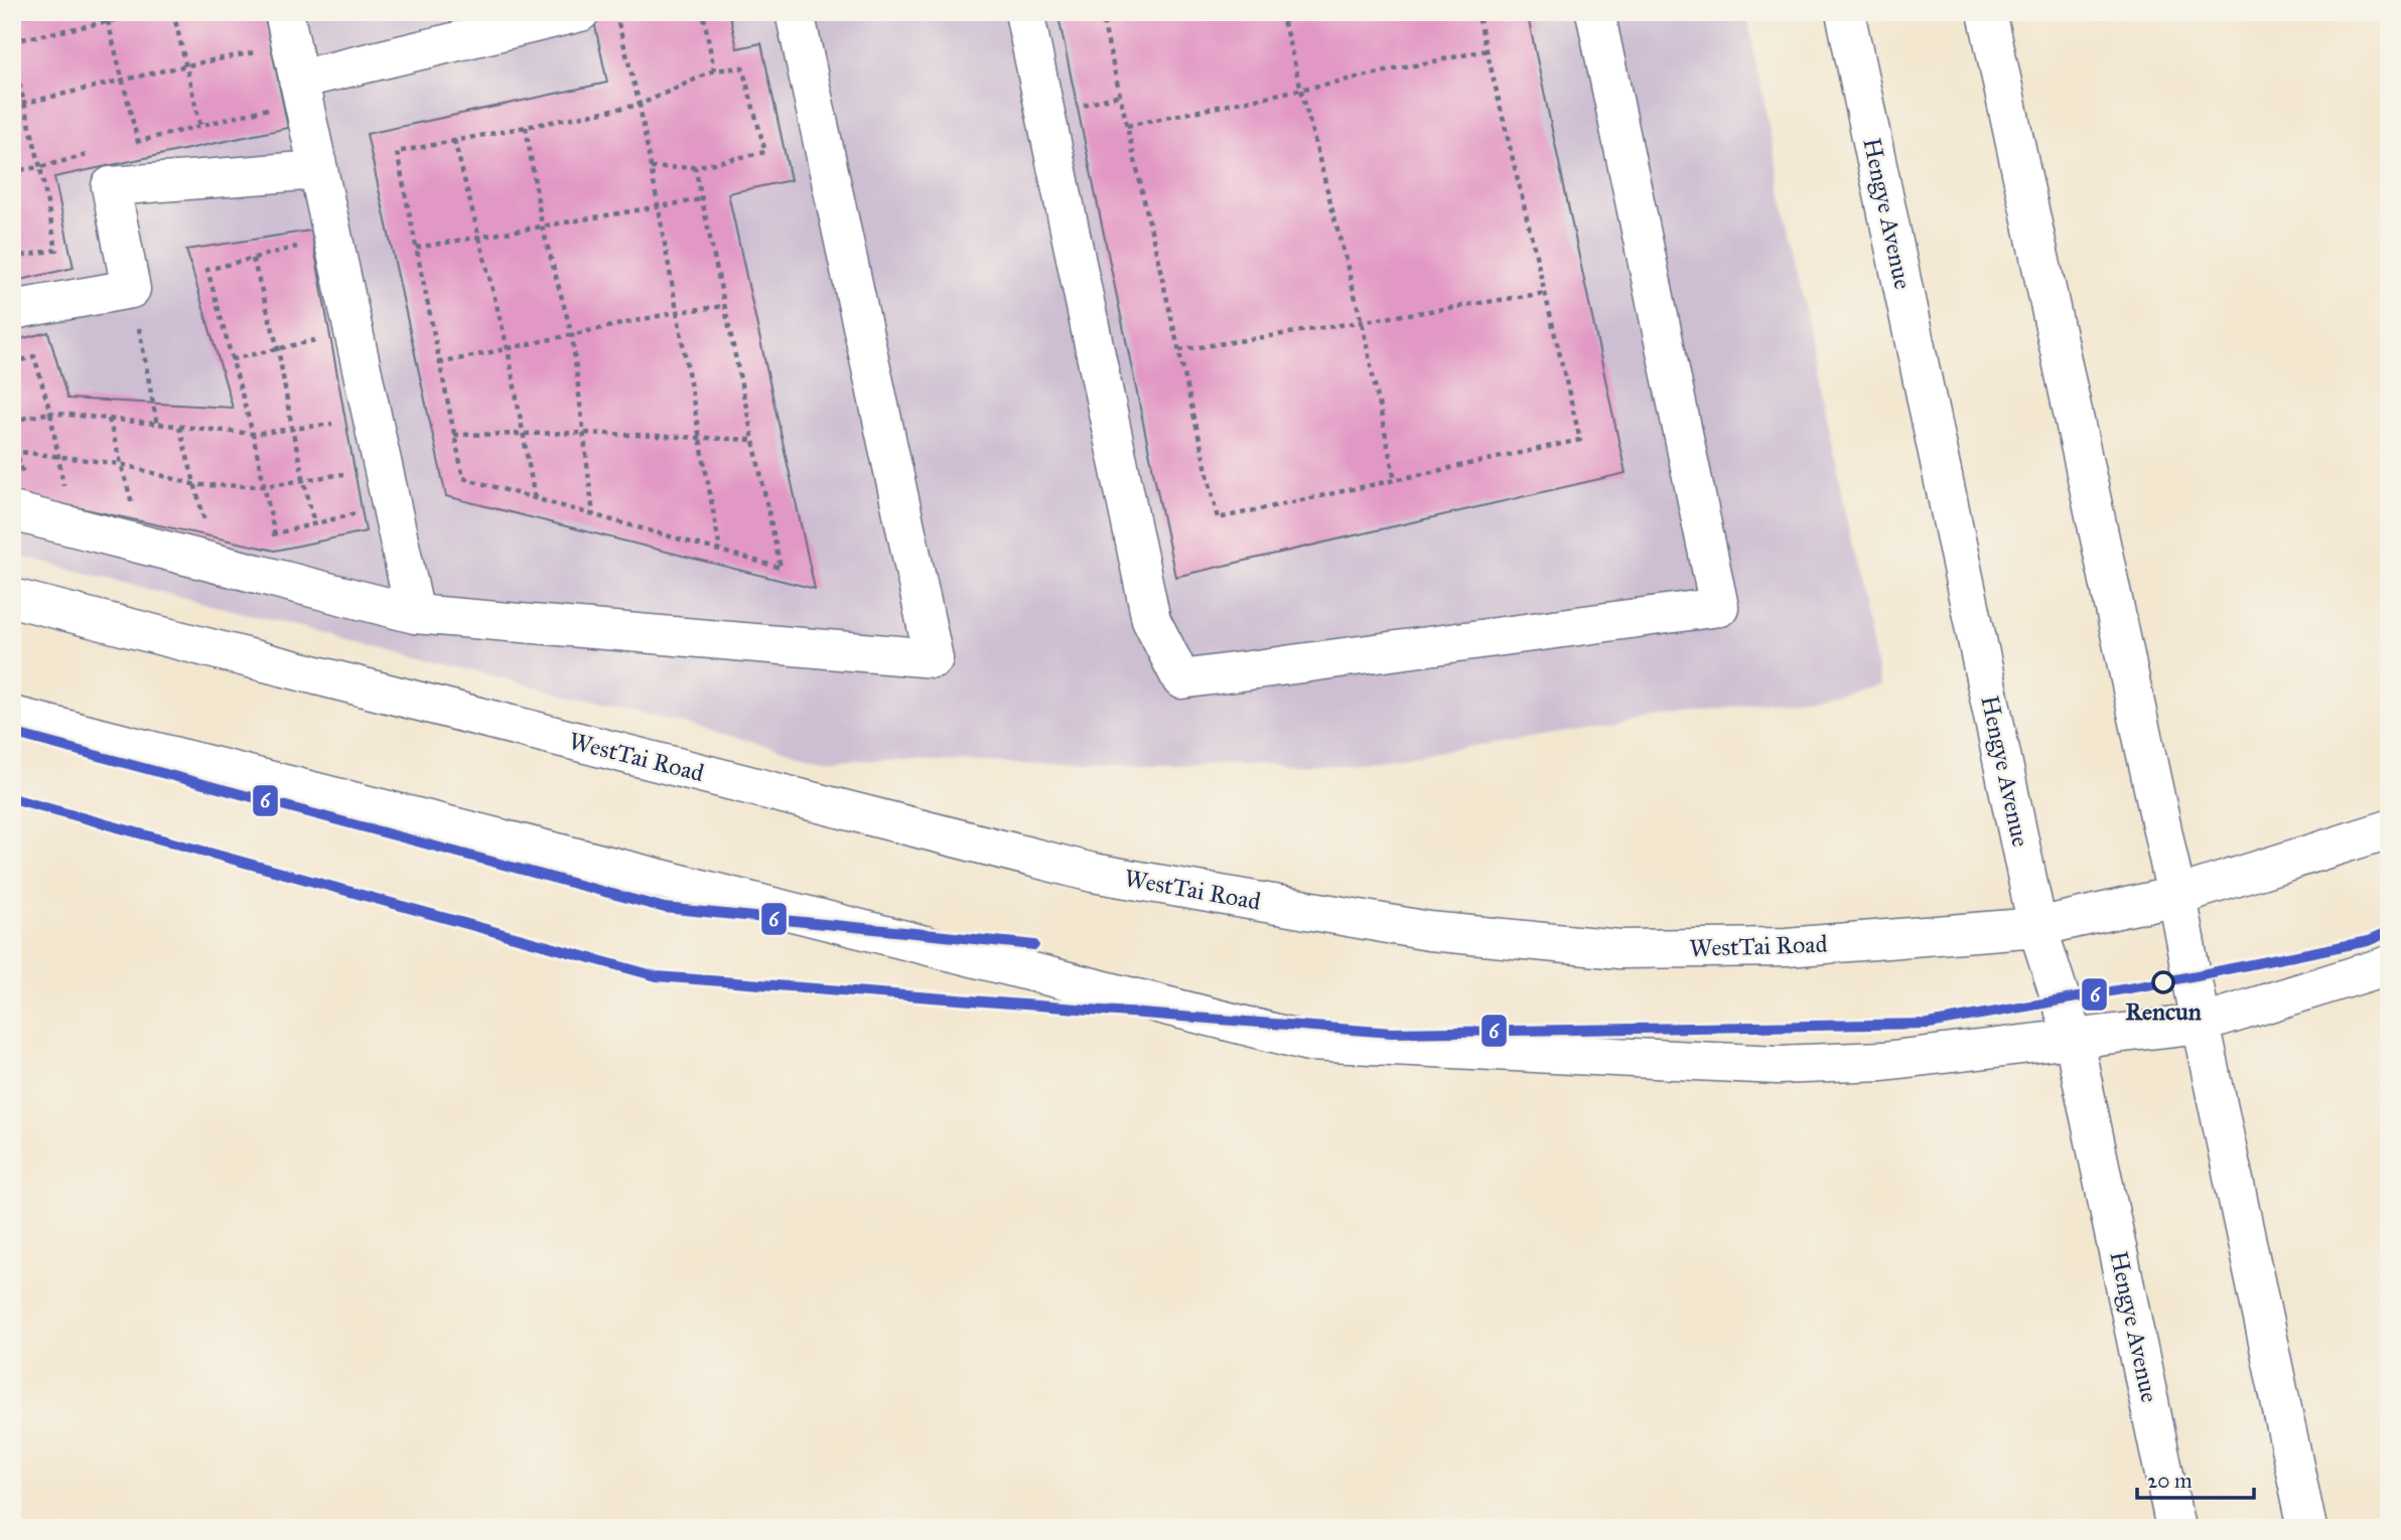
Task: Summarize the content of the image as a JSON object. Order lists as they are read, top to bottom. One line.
{"streets":{"street":["Hengye Avenue","WestTai Road"]},"crossings":[["Hengye Avenue","WestTai Road"]],"places":["Rencun"],"lines":["transit line 6"],"scale_bar":"20 m"}
